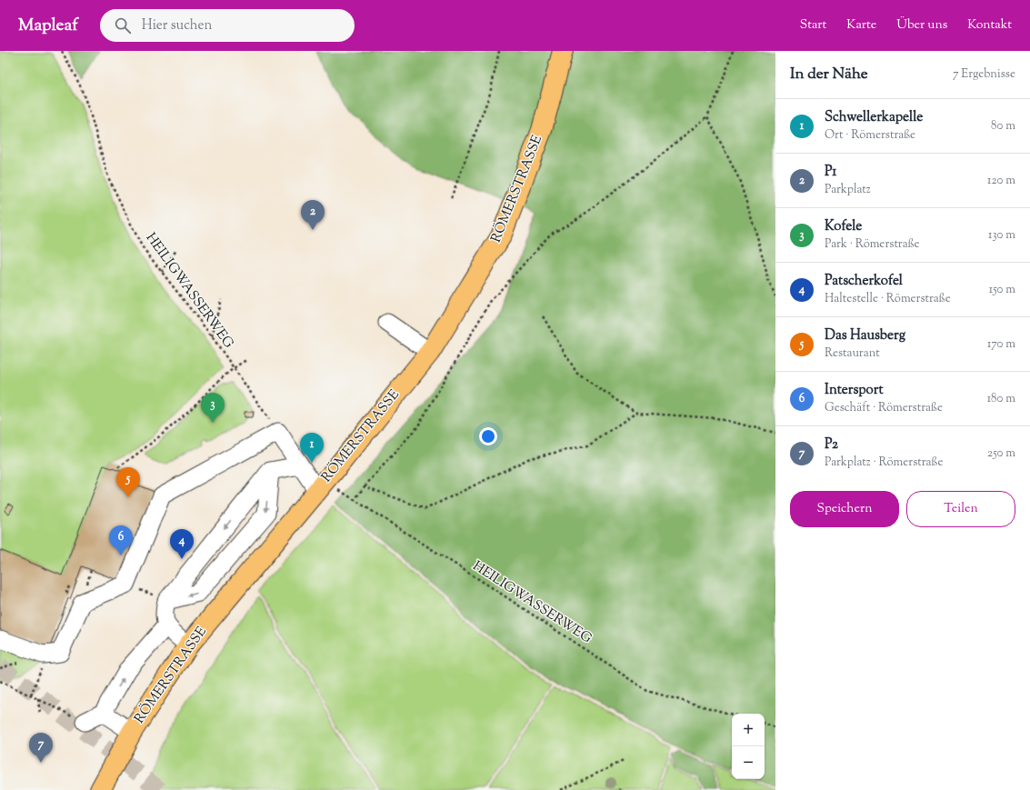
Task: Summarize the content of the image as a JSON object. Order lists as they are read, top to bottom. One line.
{"streets":{"main road":["RÖMERSTRASSE"],"path":["HEILIGWASSERWEG"]},"crossings":[["RÖMERSTRASSE","HEILIGWASSERWEG"]],"page":{"header":"Mapleaf","search":"Hier suchen","nav":["Start","Karte","Über uns","Kontakt"],"heading":["In der Nähe","7 Ergebnisse"],"list":[{"mark":"1","name":"Schwellerkapelle","note":"Ort · Römerstraße","value":"80 m"},{"mark":"2","name":"P1","note":"Parkplatz","value":"120 m"},{"mark":"3","name":"Kofele","note":"Park · Römerstraße","value":"130 m"},{"mark":"4","name":"Patscherkofel","note":"Haltestelle · Römerstraße","value":"150 m"},{"mark":"5","name":"Das Hausberg","note":"Restaurant","value":"170 m"},{"mark":"6","name":"Intersport","note":"Geschäft · Römerstraße","value":"180 m"},{"mark":"7","name":"P2","note":"Parkplatz · Römerstraße","value":"250 m"}],"pins":["2","3","1","5","6","4","7"],"buttons":["Speichern","Teilen"],"map_buttons":["+","−"]}}
